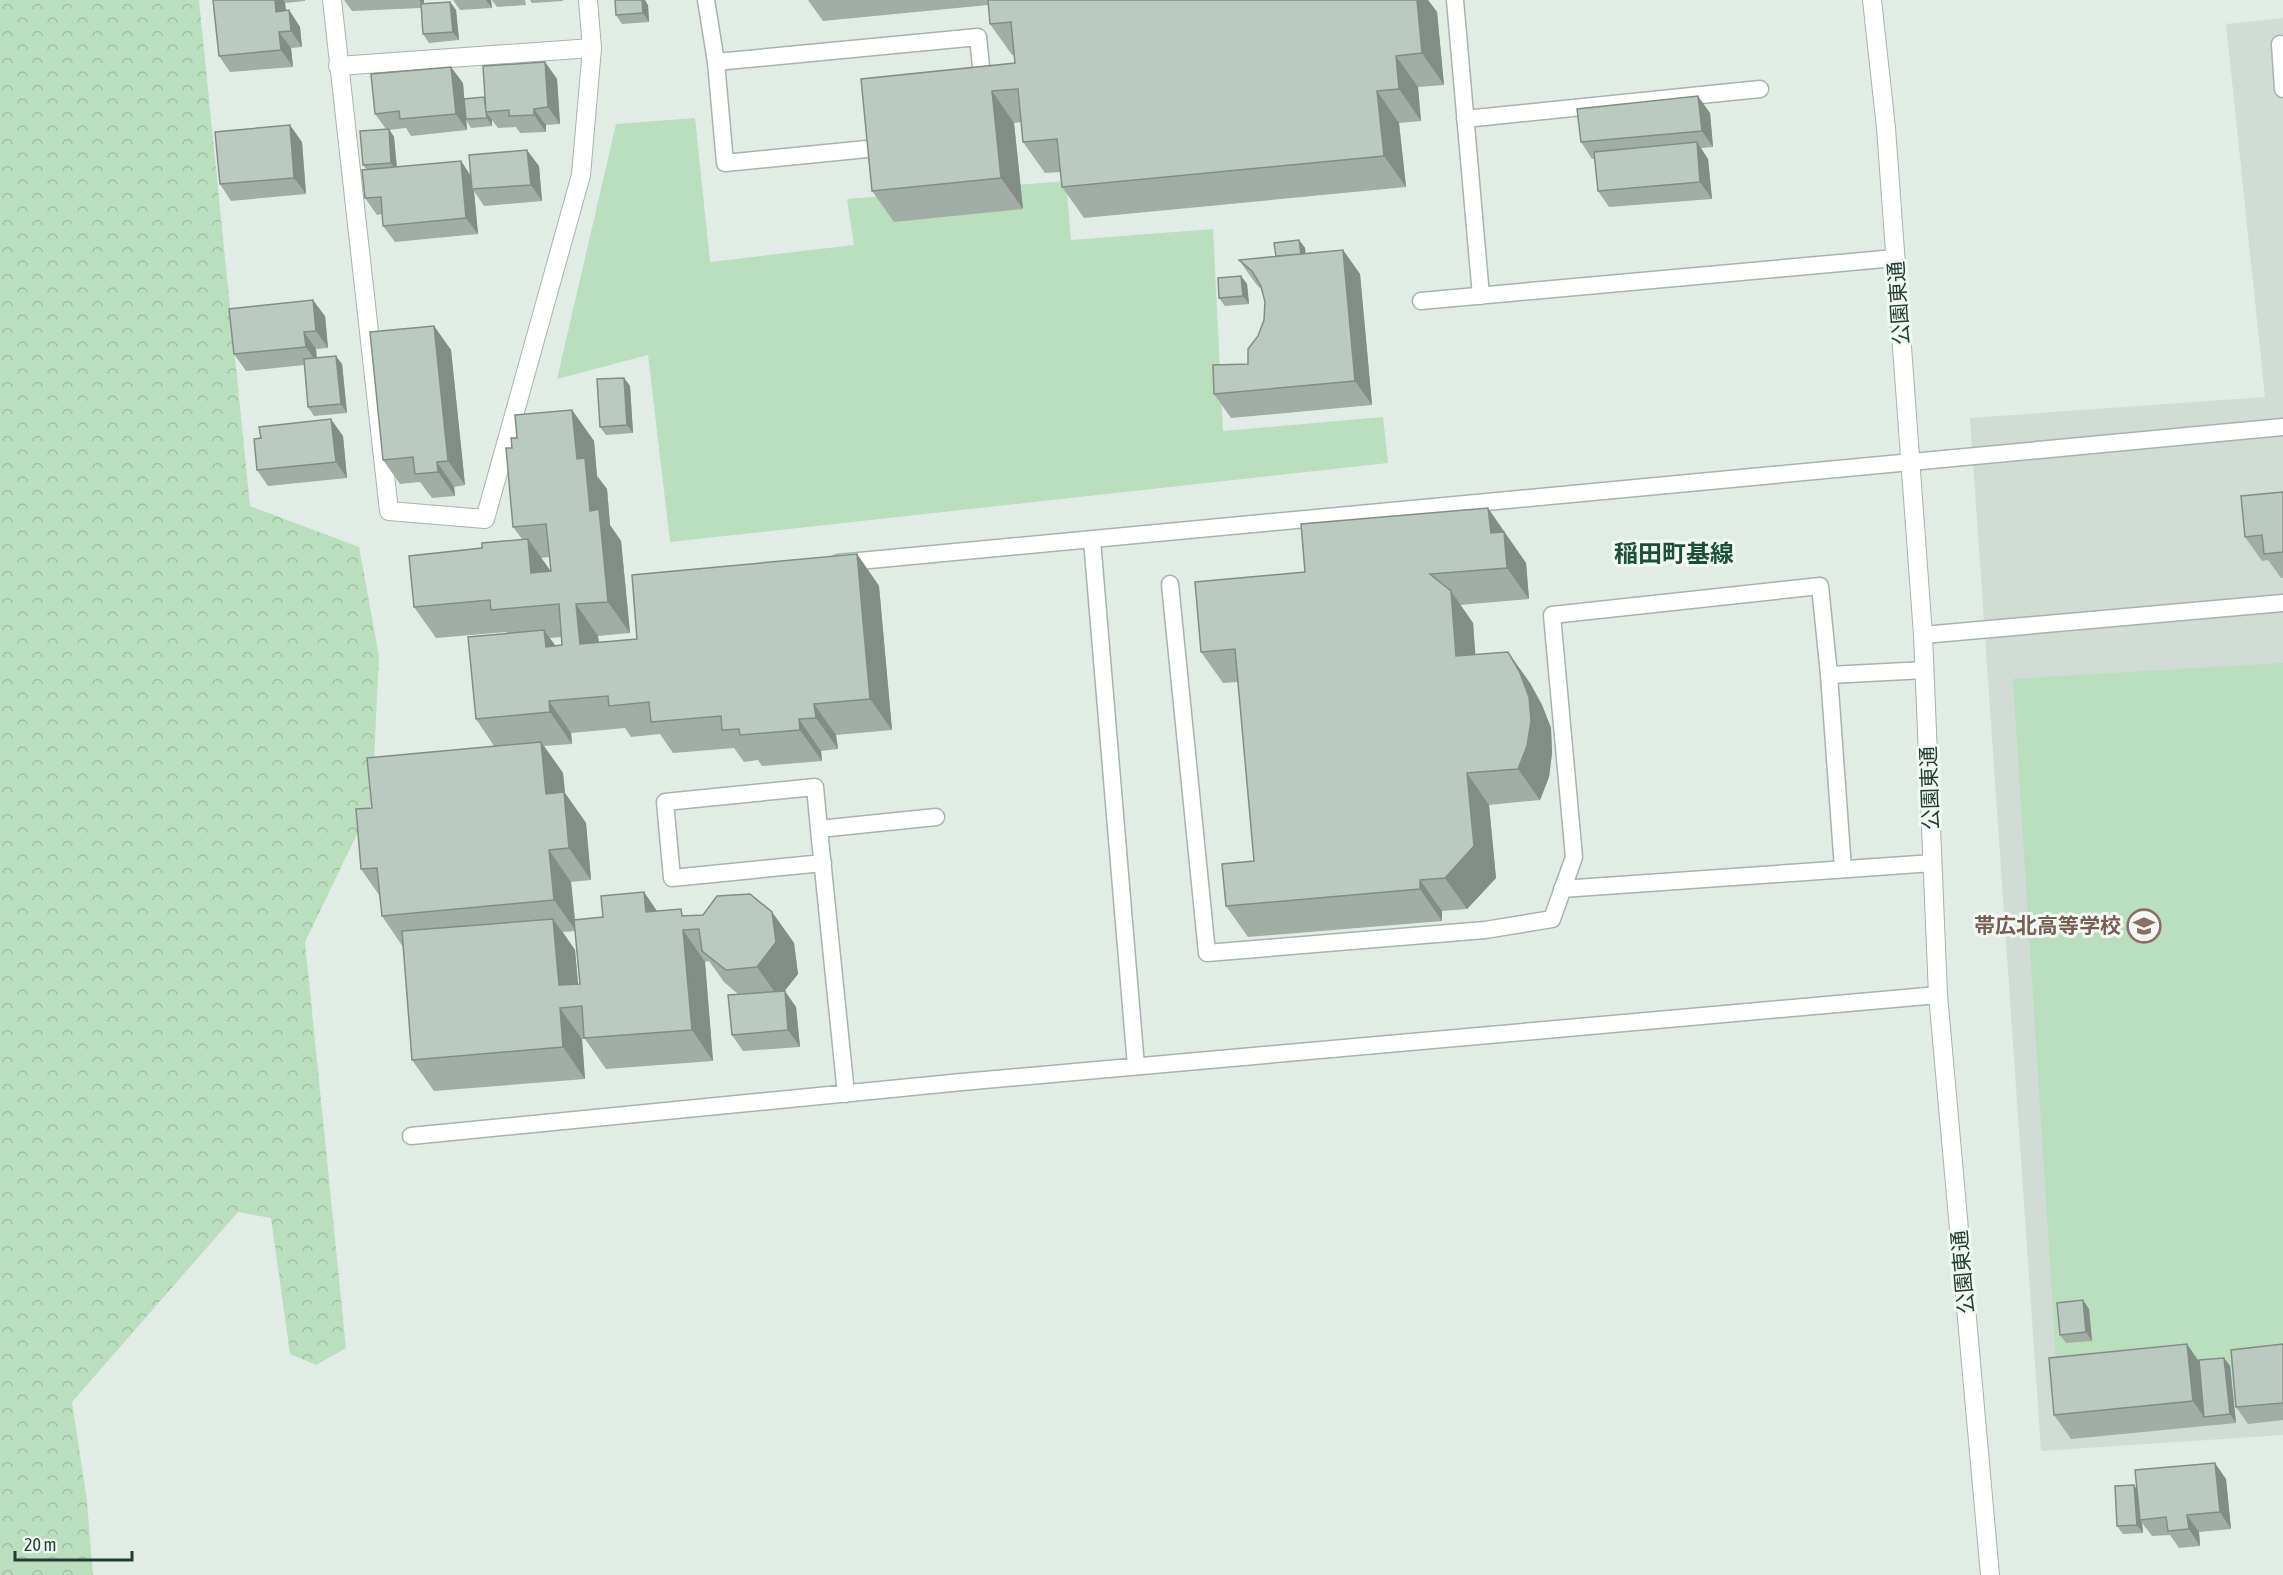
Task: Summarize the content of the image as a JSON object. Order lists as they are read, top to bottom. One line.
{"streets":{"street":["公園東通"]},"districts":["稲田町基線"],"places":{"school or university":["帯広北高等学校"]},"scale_bar":"20 m"}
